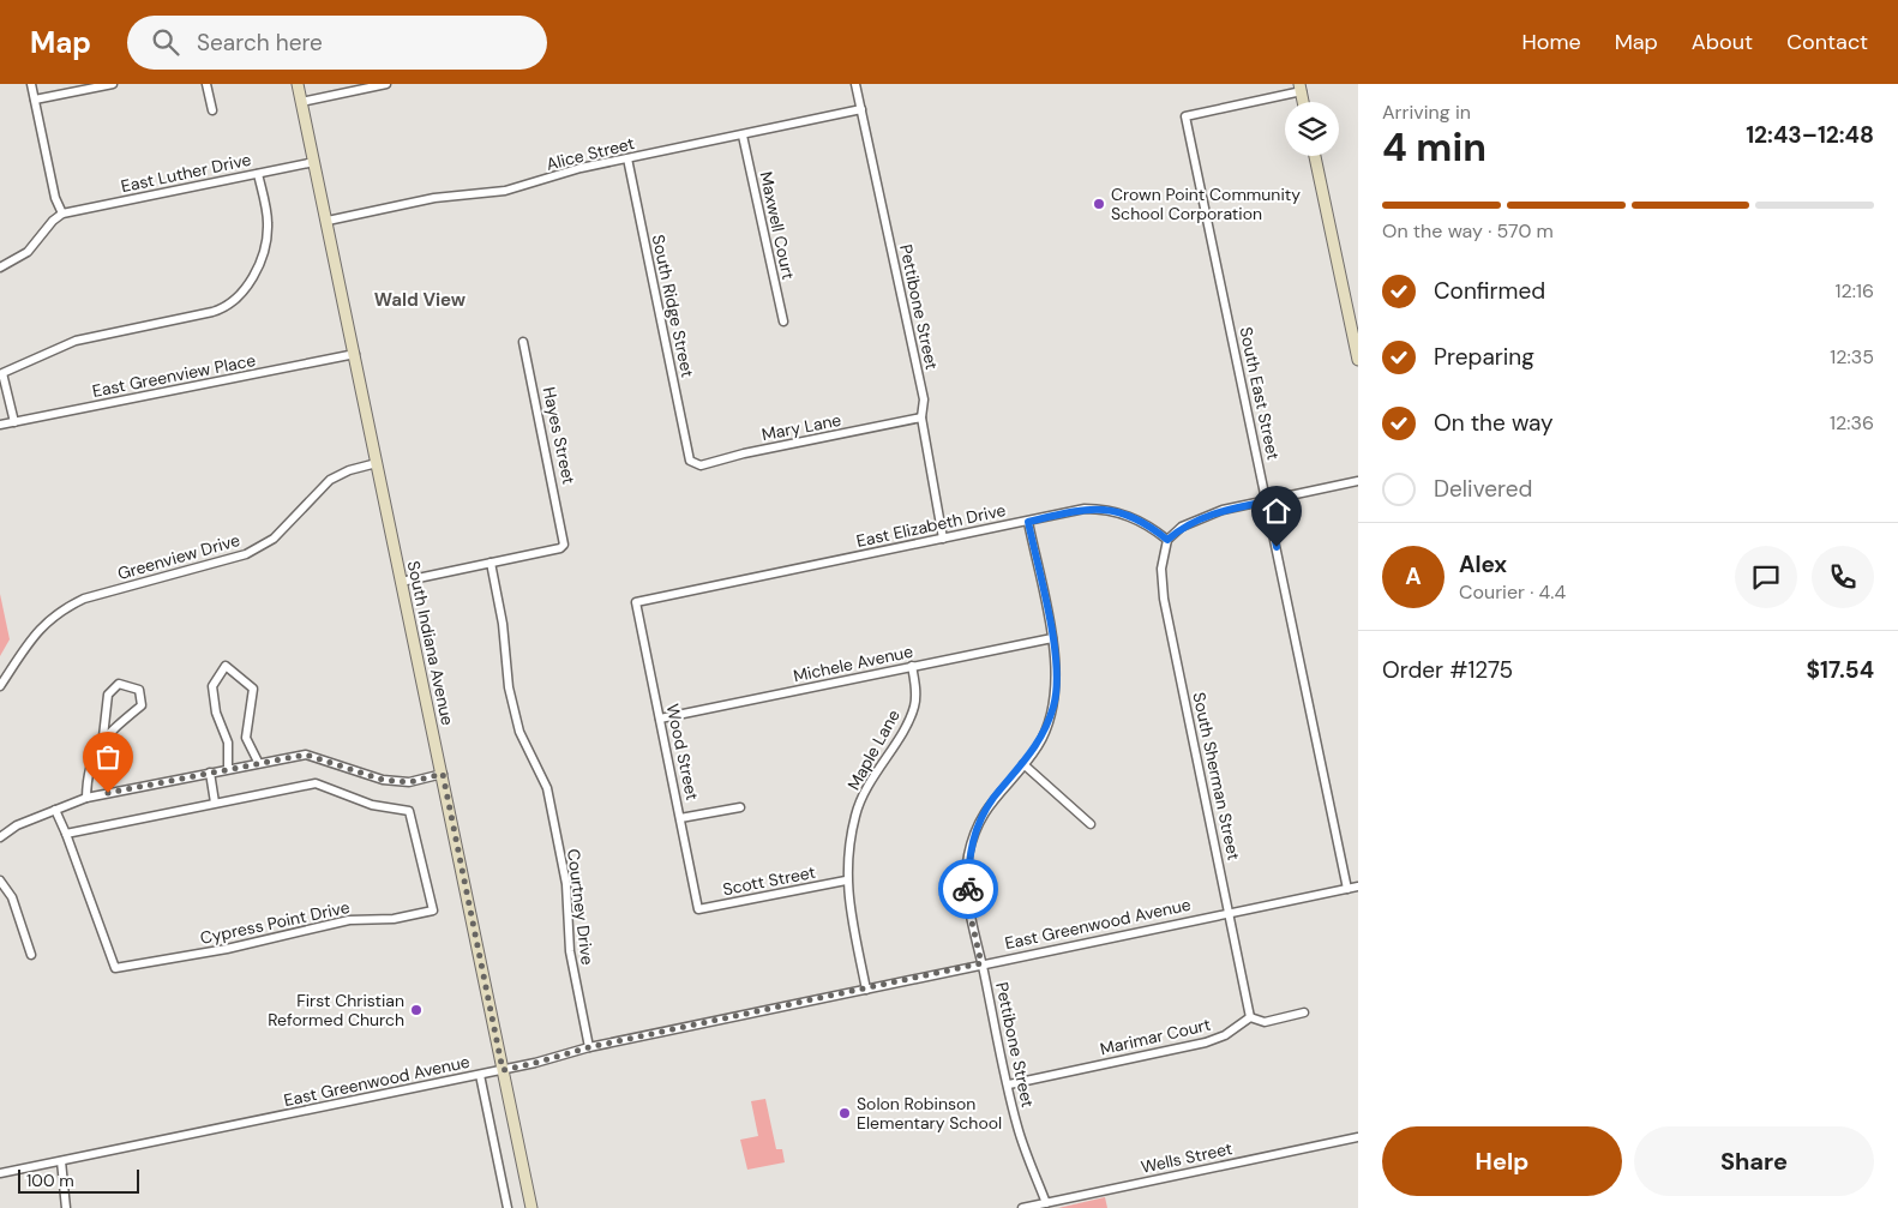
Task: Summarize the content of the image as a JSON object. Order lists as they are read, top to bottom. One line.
{"streets":{"main road":["South Indiana Avenue"],"street":["Alice Street","East Luther Drive","Maxwell Court","South Ridge Street","Pettibone Street","East Greenview Place","South East Street","Mary Lane","Hayes Street","East Elizabeth Drive","Greenview Drive","Michele Avenue","Maple Lane","Wood Street","South Sherman Street","Scott Street","Courtney Drive","Cypress Point Drive","East Greenwood Avenue","Marimar Court","Wells Street"]},"crossings":[["Alice Street","Maxwell Court"],["Alice Street","South Ridge Street"],["Alice Street","Pettibone Street"],["Alice Street","South Indiana Avenue"],["East Luther Drive","South Indiana Avenue"],["South Ridge Street","Mary Lane"],["Pettibone Street","Mary Lane"],["Pettibone Street","East Elizabeth Drive"],["Pettibone Street","Michele Avenue"],["Pettibone Street","East Greenwood Avenue"],["Pettibone Street","Marimar Court"],["Pettibone Street","Wells Street"],["East Greenview Place","South Indiana Avenue"],["South East Street","East Greenwood Avenue"],["Hayes Street","Courtney Drive"],["East Elizabeth Drive","Wood Street"],["East Elizabeth Drive","South Sherman Street"],["Greenview Drive","South Indiana Avenue"],["South Indiana Avenue","East Greenwood Avenue"],["Michele Avenue","Maple Lane"],["Michele Avenue","Wood Street"],["Maple Lane","Scott Street"],["Maple Lane","East Greenwood Avenue"],["Wood Street","Scott Street"],["South Sherman Street","East Greenwood Avenue"],["South Sherman Street","Marimar Court"],["Courtney Drive","East Greenwood Avenue"]],"districts":["Wald View"],"places":["Crown Point Community School Corporation","First Christian Reformed Church","Solon Robinson Elementary School"],"scale_bar":"100 m","page":{"header":"Map","search":"Search here","nav":["Home","Map","About","Contact"],"heading":["4 min","Arriving in","12:43–12:48"],"panel":["Alex","Courier · 4.4","Order #1275","$17.54"],"bar":"On the way · 570 m","list":[["Confirmed","12:16"],["Preparing","12:35"],["On the way","12:36"],"Delivered"],"round":"A","buttons":["Help","Share"],"scale":"100 m"}}
